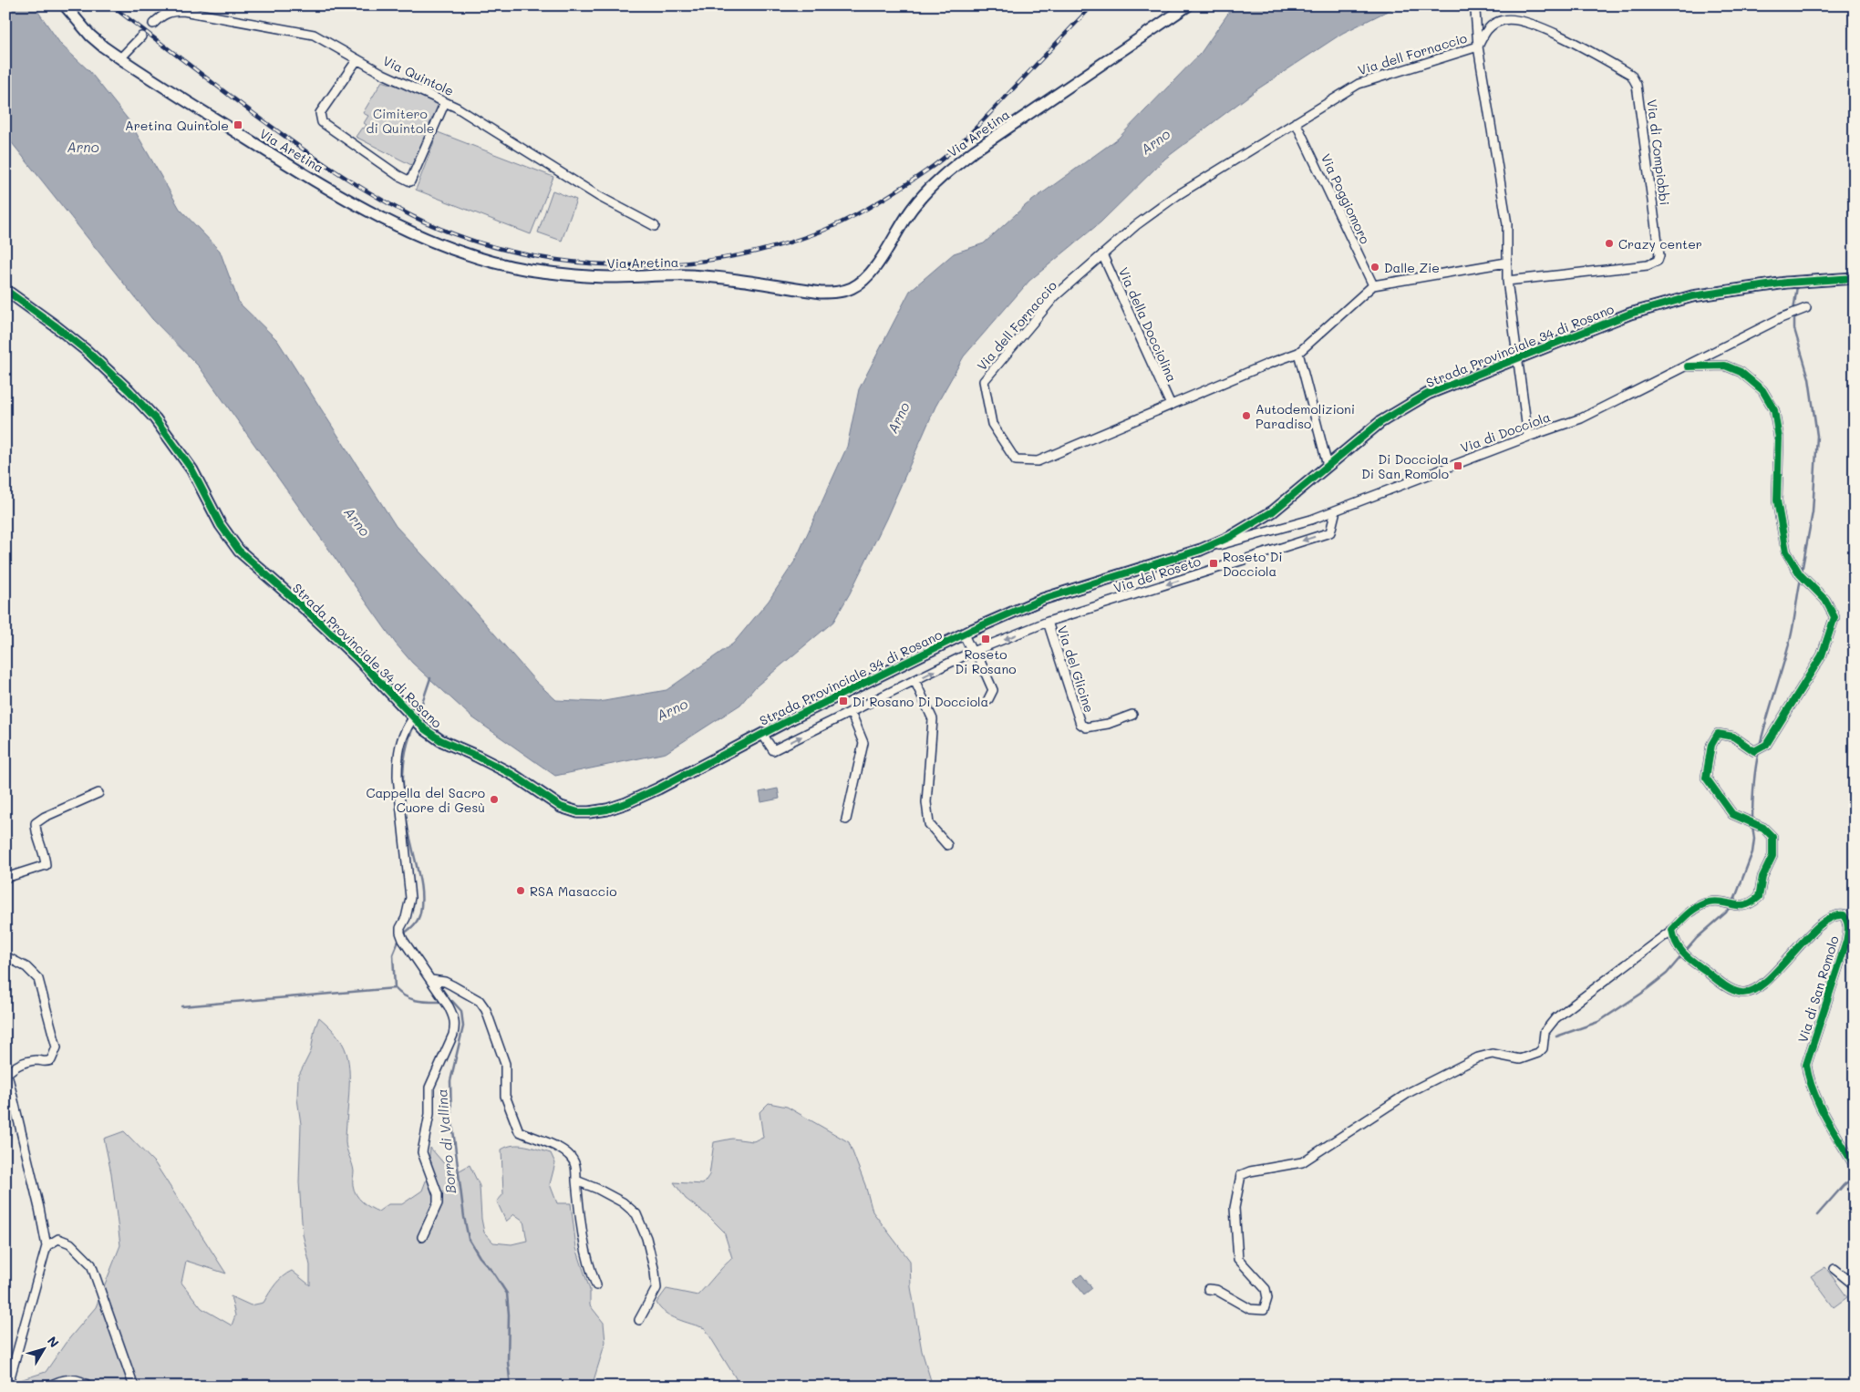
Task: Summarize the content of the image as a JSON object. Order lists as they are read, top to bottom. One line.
{"streets":{"main road":["Via Aretina","Strada Provinciale 34 di Rosano"],"street":["Via dell Fornaccio","Via Quintole","Via di Compiobbi","Via Poggiomoro","Via della Docciolina","Via di Docciola","Via del Roseto","Via del Glicine","Via di San Romolo"]},"crossings":[["Via dell Fornaccio","Via di Compiobbi"],["Via dell Fornaccio","Via Poggiomoro"],["Via dell Fornaccio","Via della Docciolina"],["Strada Provinciale 34 di Rosano","Via di Docciola"],["Strada Provinciale 34 di Rosano","Via del Roseto"],["Via di Docciola","Via del Roseto"],["Via del Roseto","Via del Glicine"]],"water":["Arno","Borro di Vallina"],"parks":["Cimitero di Quintole"],"places":{"transit":["Aretina Quintole","Di Docciola Di San Romolo","Roseto Di Docciola","Roseto Di Rosano","Di Rosano Di Docciola"],"other":["Crazy center","Dalle Zie","Autodemolizioni Paradiso","Cappella del Sacro Cuore di Gesù","RSA Masaccio"]},"north":"top right"}
